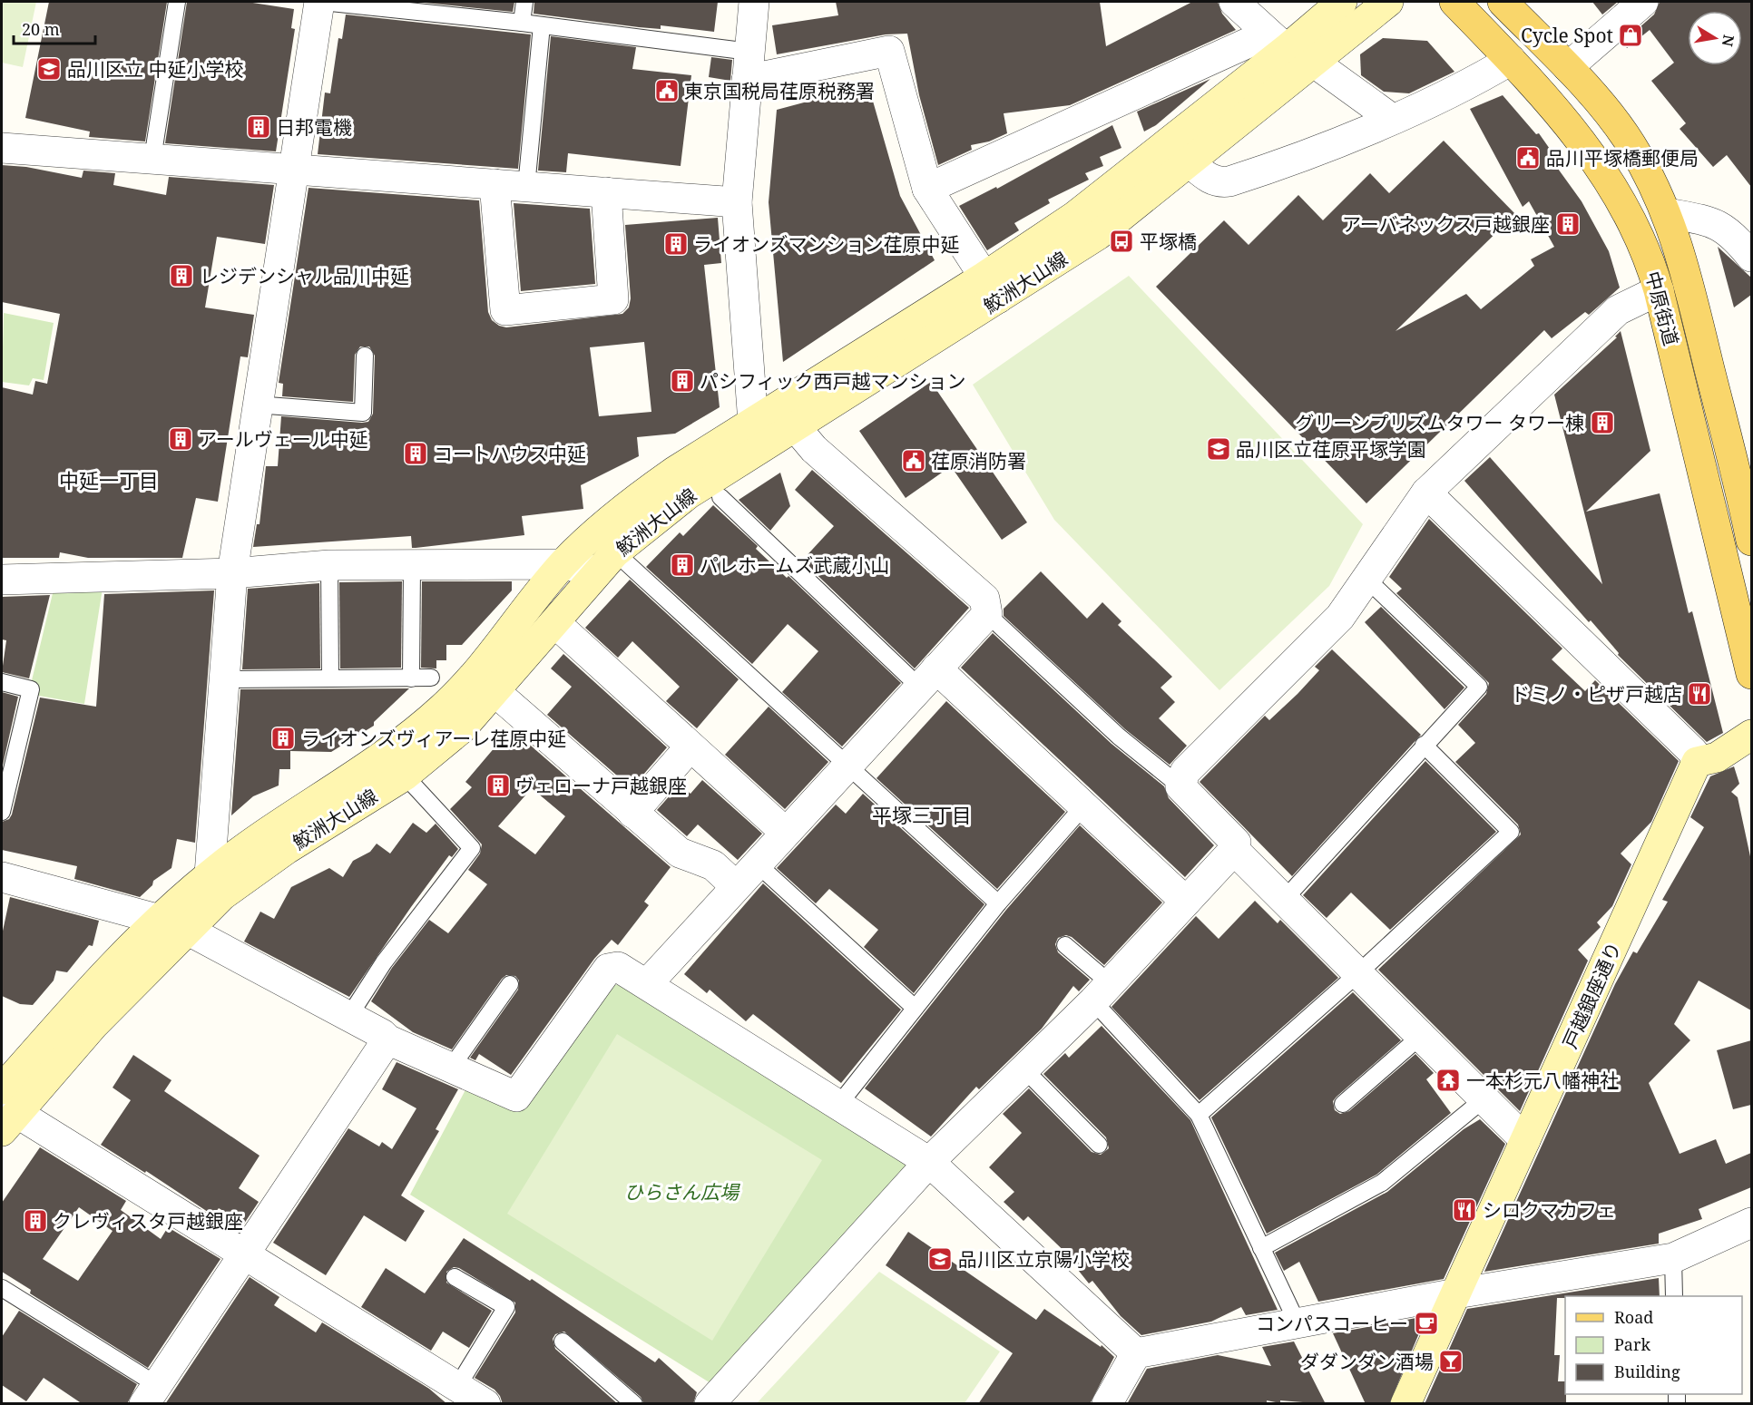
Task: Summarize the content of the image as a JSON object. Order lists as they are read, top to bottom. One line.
{"streets":{"main road":["鮫洲大山線","中原街道","戸越銀座通り"]},"districts":["中延一丁目","平塚三丁目"],"parks":["ひらさん広場"],"places":{"shop":["Cycle Spot"],"school or university":["品川区立 中延小学校","品川区立荏原平塚学園","品川区立京陽小学校"],"public building":["東京国税局荏原税務署","品川平塚橋郵便局","荏原消防署"],"building":["日邦電機","アーバネックス戸越銀座","ライオンズマンション荏原中延","レジデンシャル品川中延","パシフィック西戸越マンション","グリーンプリズムタワー タワー棟","アールヴェール中延","コートハウス中延","パレホームズ武蔵小山","ライオンズヴィアーレ荏原中延","ヴェローナ戸越銀座","クレヴィスタ戸越銀座"],"bus stop":["平塚橋"],"restaurant":["ドミノ・ピザ戸越店","シロクマカフェ"],"temple":["一本杉元八幡神社"],"cafe":["コンパスコーヒー"],"bar":["ダダンダン酒場"]},"legend":["Road","Park","Building"],"scale_bar":"20 m","north":"right"}
